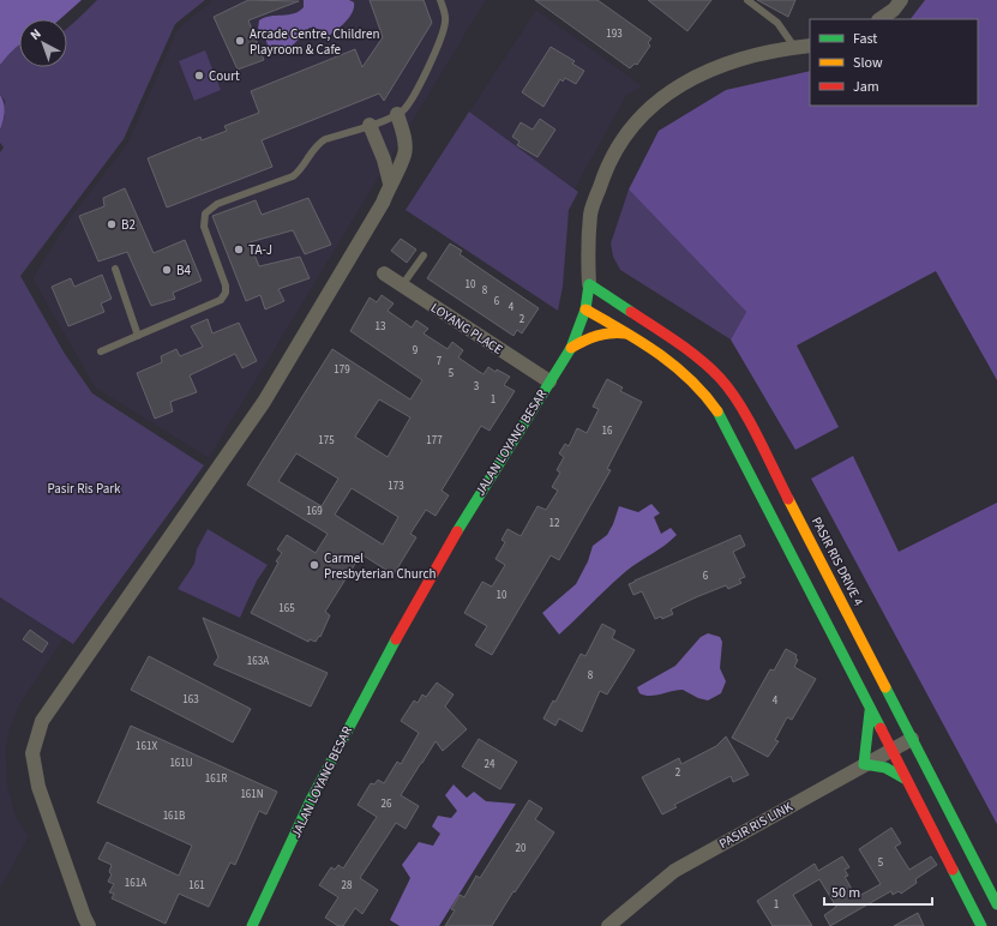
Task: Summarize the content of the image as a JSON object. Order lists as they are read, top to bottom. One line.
{"streets":{"street":["LOYANG PLACE","JALAN LOYANG BESAR","PASIR RIS DRIVE 4","PASIR RIS LINK"]},"crossings":[["LOYANG PLACE","JALAN LOYANG BESAR"],["JALAN LOYANG BESAR","PASIR RIS DRIVE 4"],["PASIR RIS DRIVE 4","PASIR RIS LINK"]],"parks":["Pasir Ris Park"],"places":["Arcade Centre, Children Playroom & Cafe","Court","B2","TA-J","B4","Carmel Presbyterian Church"],"house_numbers":["193","10","8","6","4","2","13","9","7","179","5","3","1","16","175","177","173","169","12","6","10","165","163A","8","163","4","161X","161U","24","2","161R","161N","26","161B","20","5","161A","161","28","1"],"legend":["Fast","Slow","Jam"],"scale_bar":"50 m","north":"top left"}
